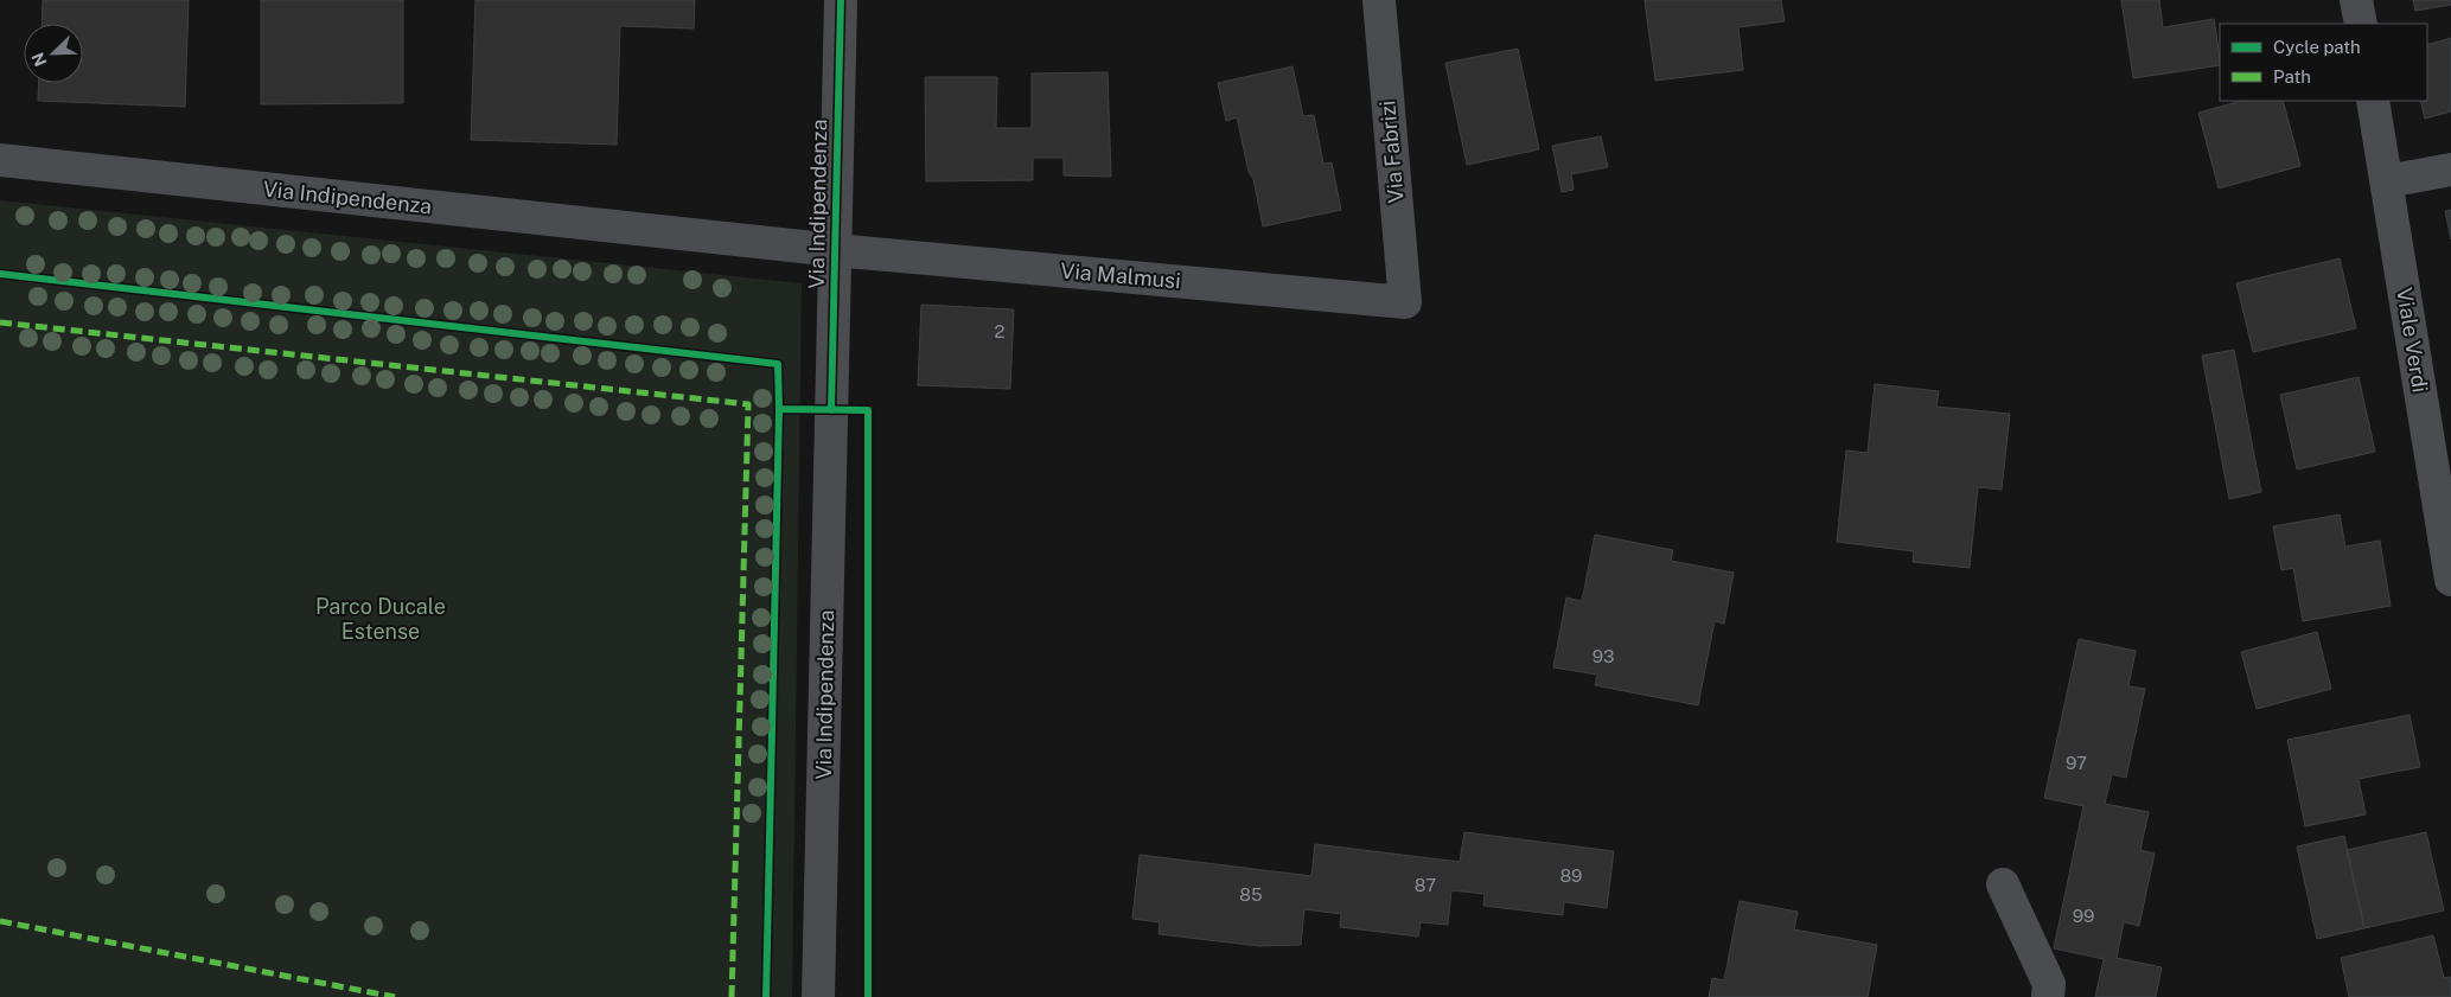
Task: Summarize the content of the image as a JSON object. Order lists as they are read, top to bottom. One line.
{"streets":{"street":["Via Fabrizi","Via Indipendenza","Via Malmusi","Viale Verdi"]},"crossings":[["Via Fabrizi","Via Malmusi"],["Via Indipendenza","Via Malmusi"]],"parks":["Parco Ducale Estense"],"house_numbers":["2","93","97","89","87","85","99"],"legend":["Cycle path","Path"],"north":"bottom left"}
